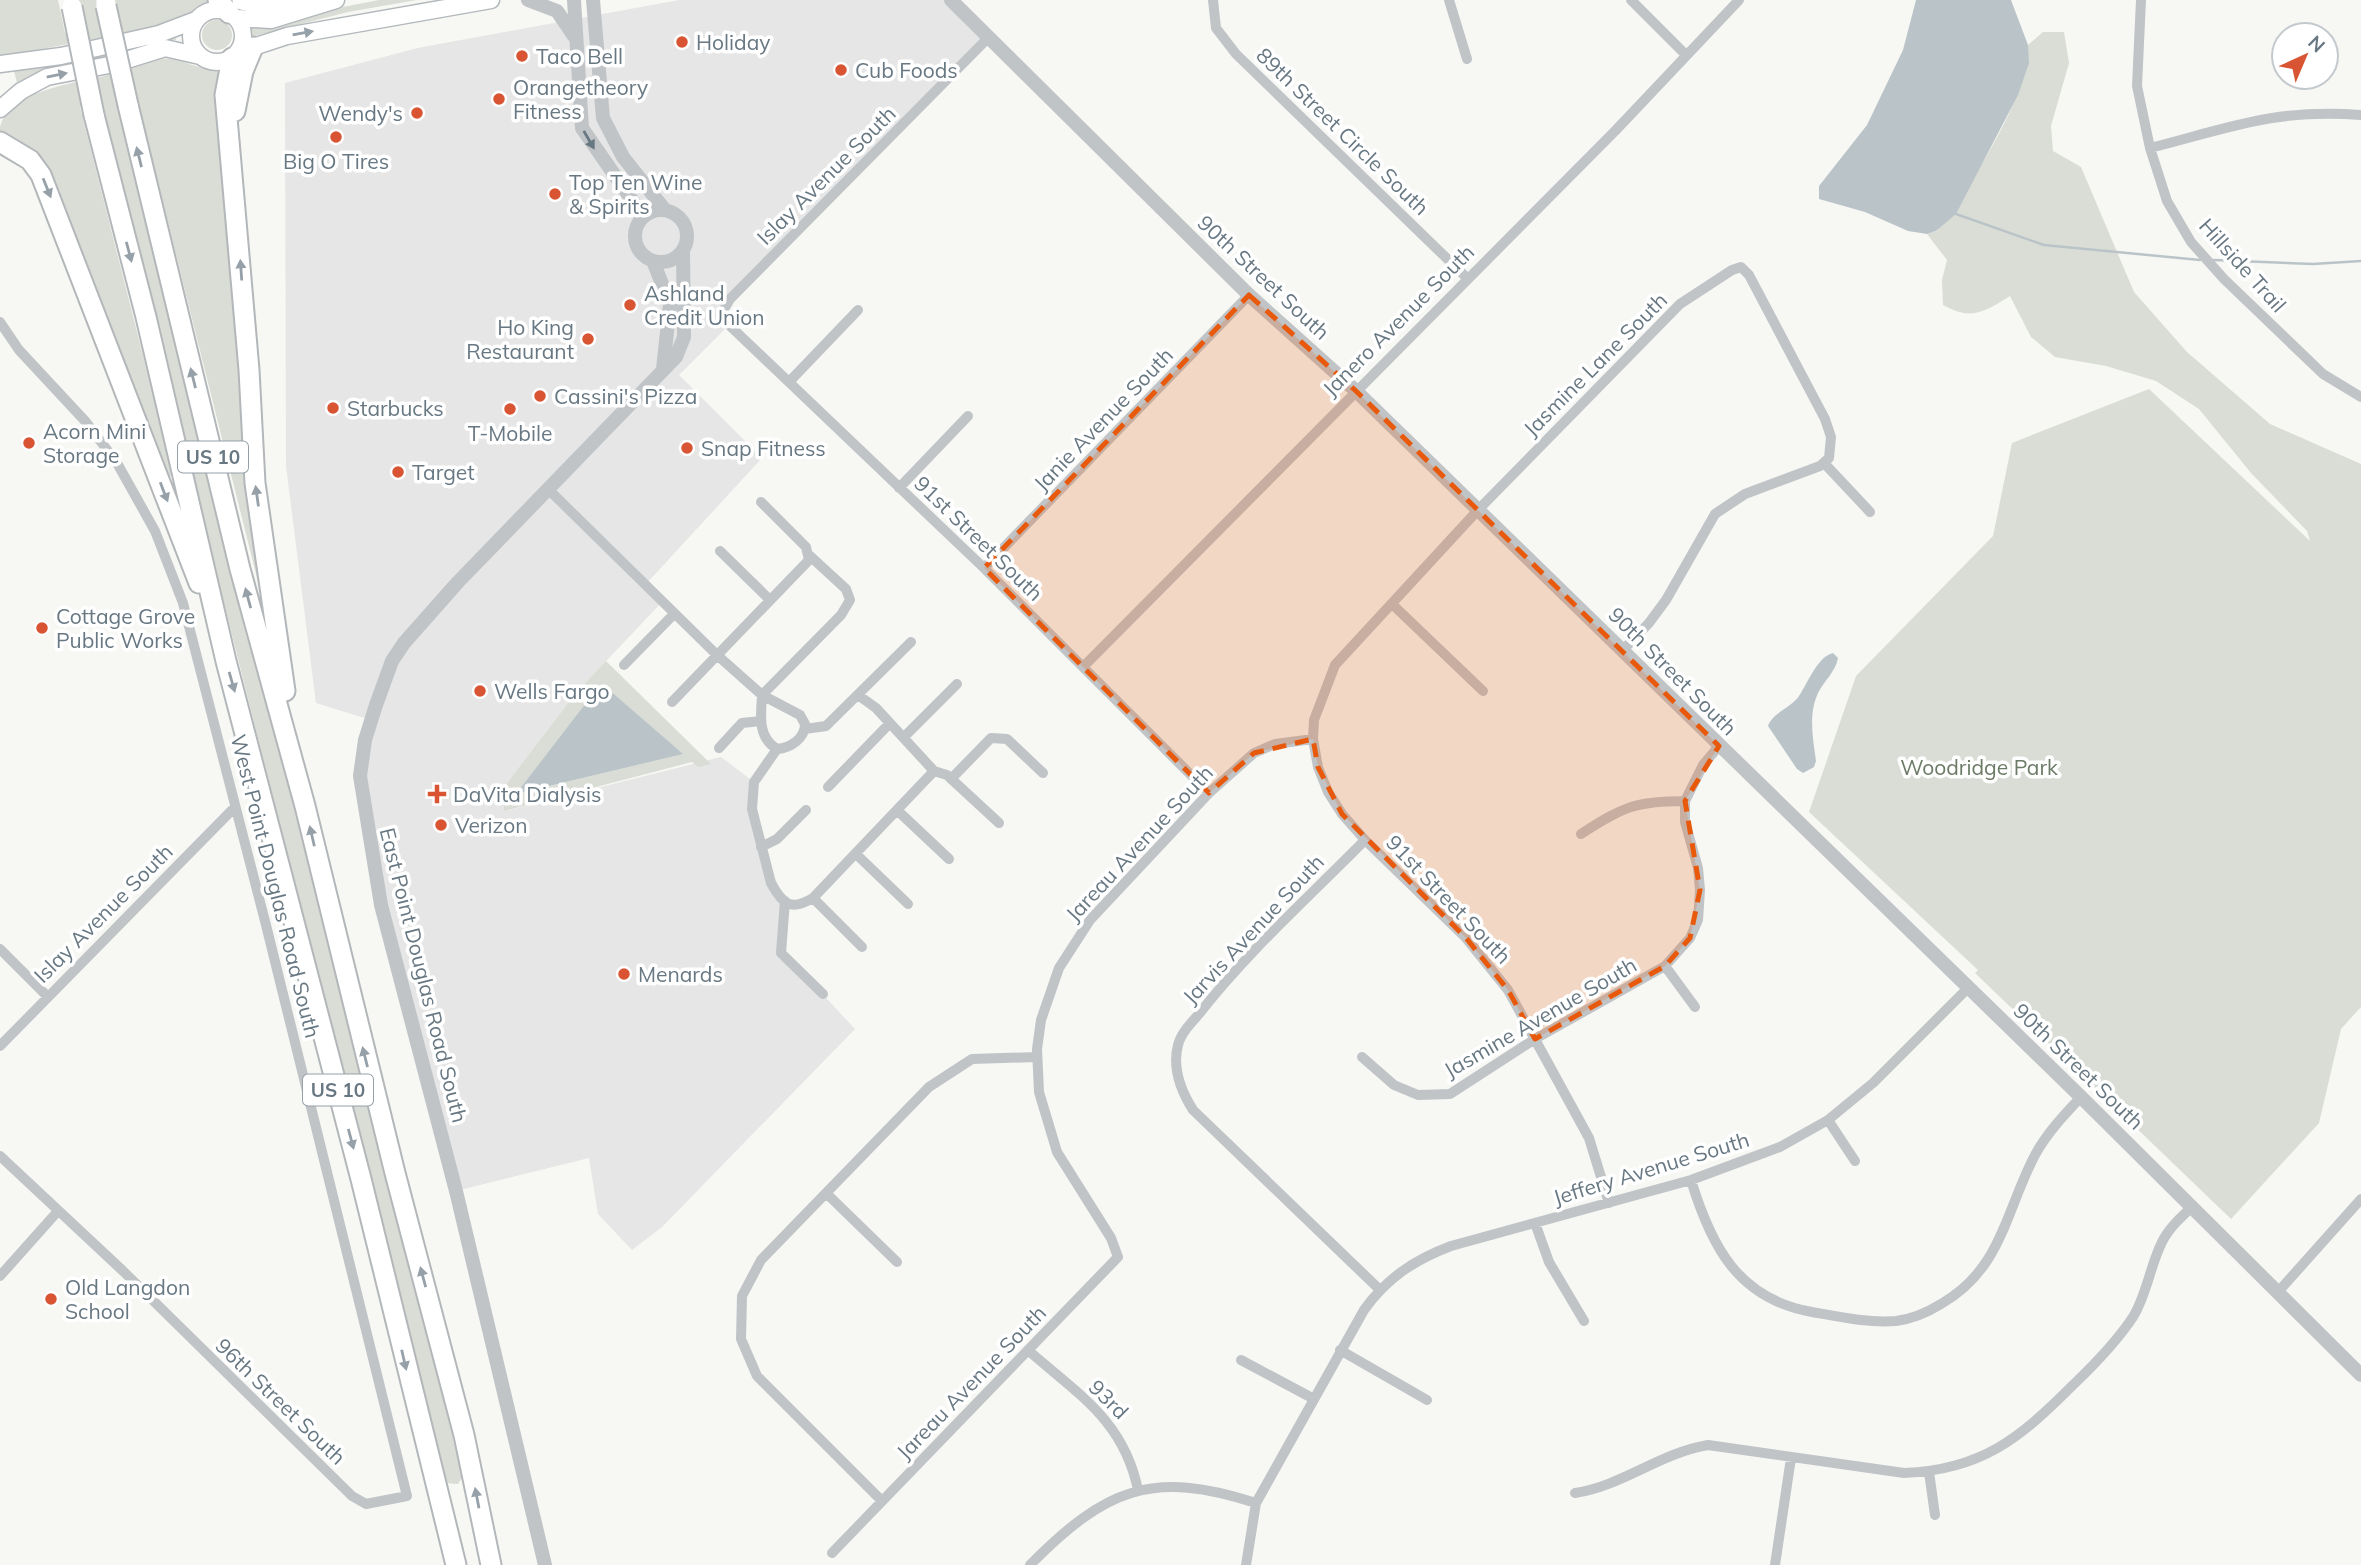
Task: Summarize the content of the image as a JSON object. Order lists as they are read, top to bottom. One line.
{"streets":{"highway":["US 10"],"street":["89th Street Circle South","Islay Avenue South","Hillside Trail","90th Street South","Janero Avenue South","Jasmine Lane South","Janie Avenue South","91st Street South","Jareau Avenue South","West Point Douglas Road South","Jarvis Avenue South","East Point Douglas Road South","Jasmine Avenue South","Jeffery Avenue South","93rd","96th Street South"]},"crossings":[["89th Street Circle South","Janero Avenue South"],["Islay Avenue South","90th Street South"],["Islay Avenue South","91st Street South"],["Islay Avenue South","West Point Douglas Road South"],["90th Street South","Janero Avenue South"],["90th Street South","Jasmine Lane South"],["90th Street South","Janie Avenue South"],["90th Street South","Jeffery Avenue South"],["Janero Avenue South","91st Street South"],["Janie Avenue South","91st Street South"],["91st Street South","Jareau Avenue South"],["91st Street South","Jarvis Avenue South"],["91st Street South","Jasmine Avenue South"],["91st Street South","Jeffery Avenue South"],["Jareau Avenue South","93rd"],["West Point Douglas Road South","96th Street South"],["Jarvis Avenue South","Jeffery Avenue South"]],"parks":["Woodridge Park"],"places":{"other":["Holiday","Taco Bell","Cub Foods","Orangetheory Fitness","Wendy's","Big O Tires","Top Ten Wine & Spirits","Ashland Credit Union","Ho King Restaurant","Cassini's Pizza","Starbucks","T-Mobile","Acorn Mini Storage","Snap Fitness","Target","Cottage Grove Public Works","Wells Fargo","Verizon","Menards","Old Langdon School"],"health":["DaVita Dialysis"]},"north":"top right"}
